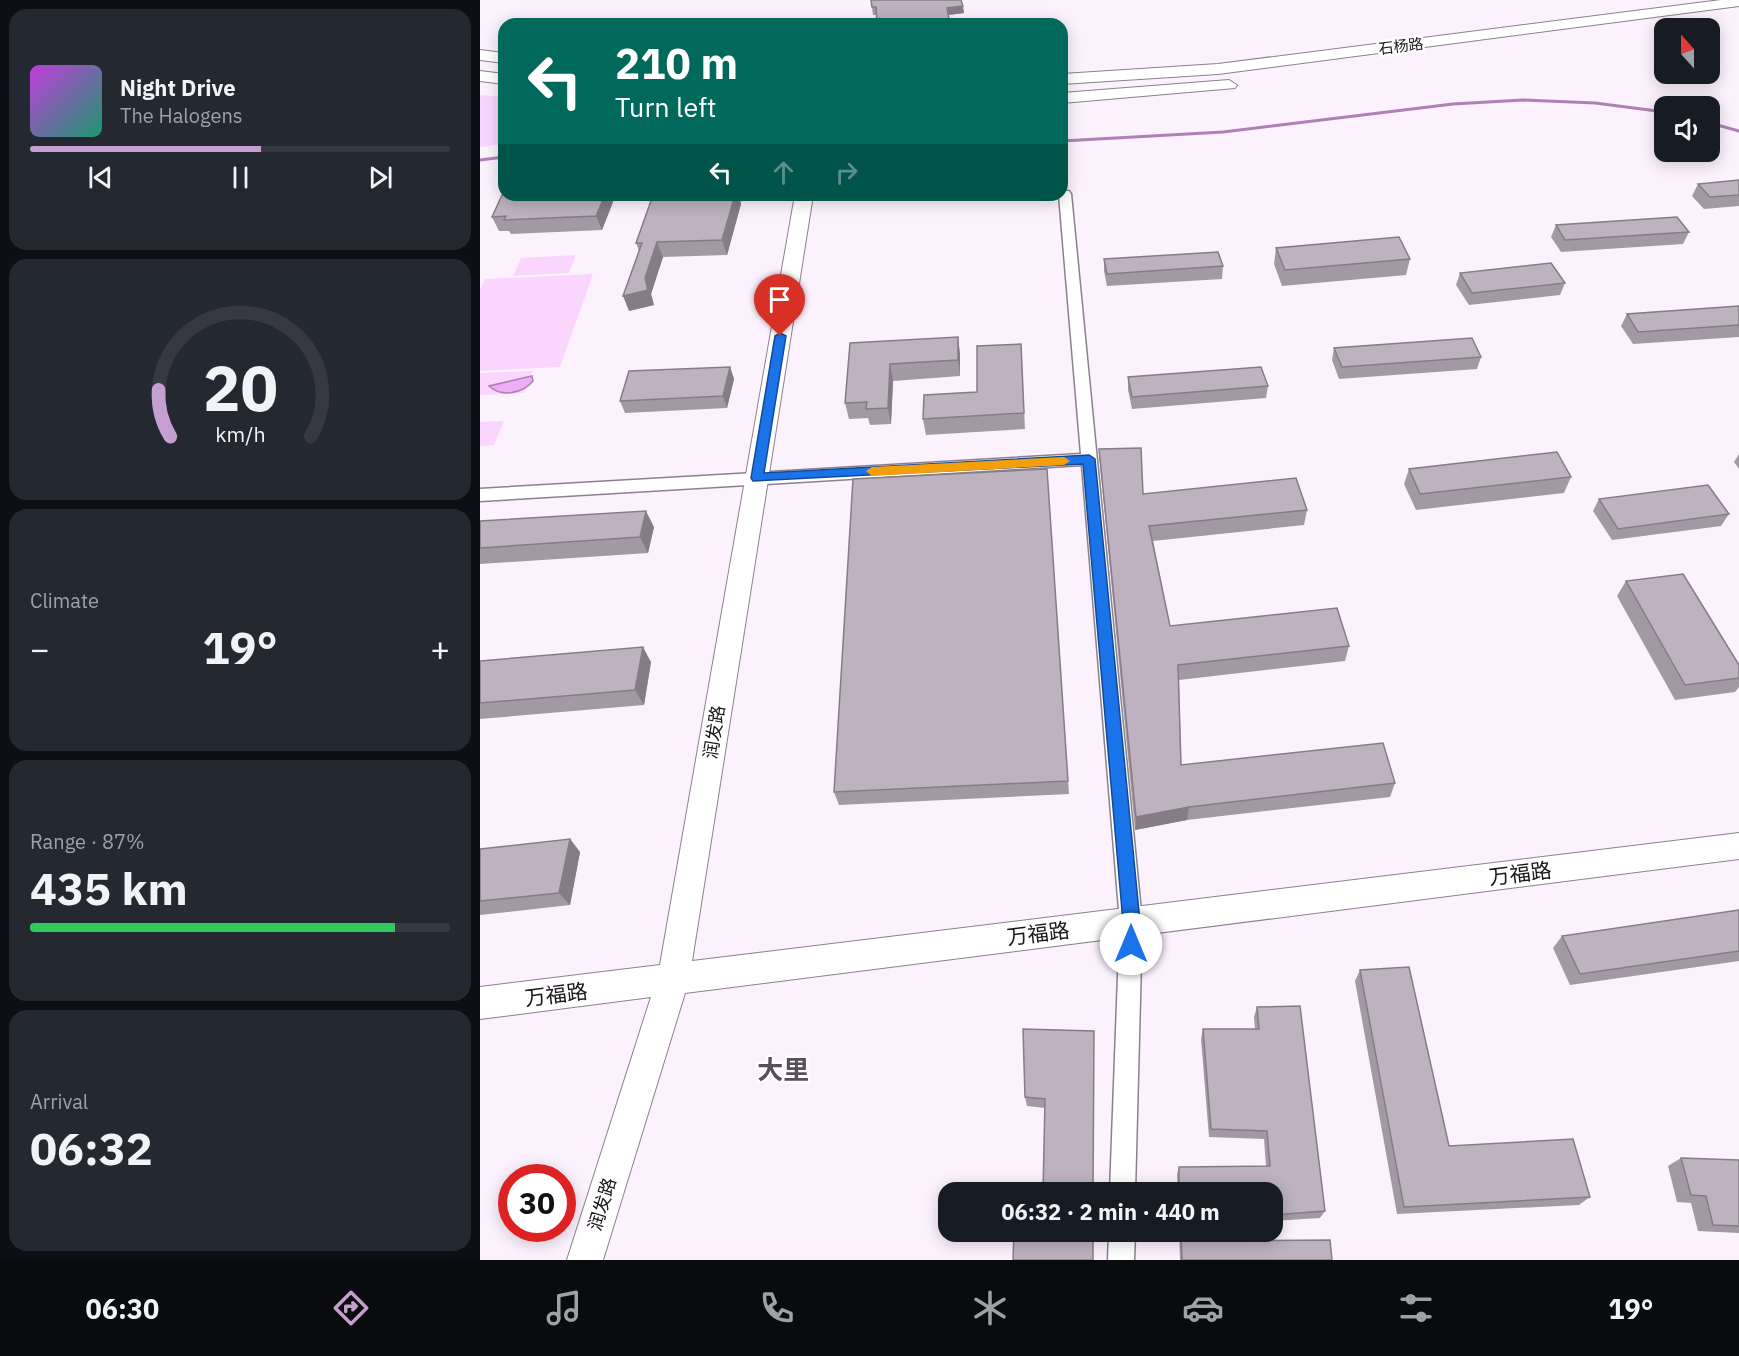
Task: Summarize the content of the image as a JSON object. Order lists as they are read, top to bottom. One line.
{"streets":{"main road":["石杨路","润发路","万福路"]},"crossings":[["润发路","万福路"]],"districts":["大里"],"north":"top","page":{"turn":["210 m","Turn left"],"song":["Night Drive","The Halogens"],"tile":["Climate",["Range · 87%","435 km"],["Arrival","06:32"]],"heat":["−","19°","+"],"limit":"30","trip":"06:32 · 2 min · 440 m","tabs":["06:30","19°"],"gauge":["20","km/h"]}}
